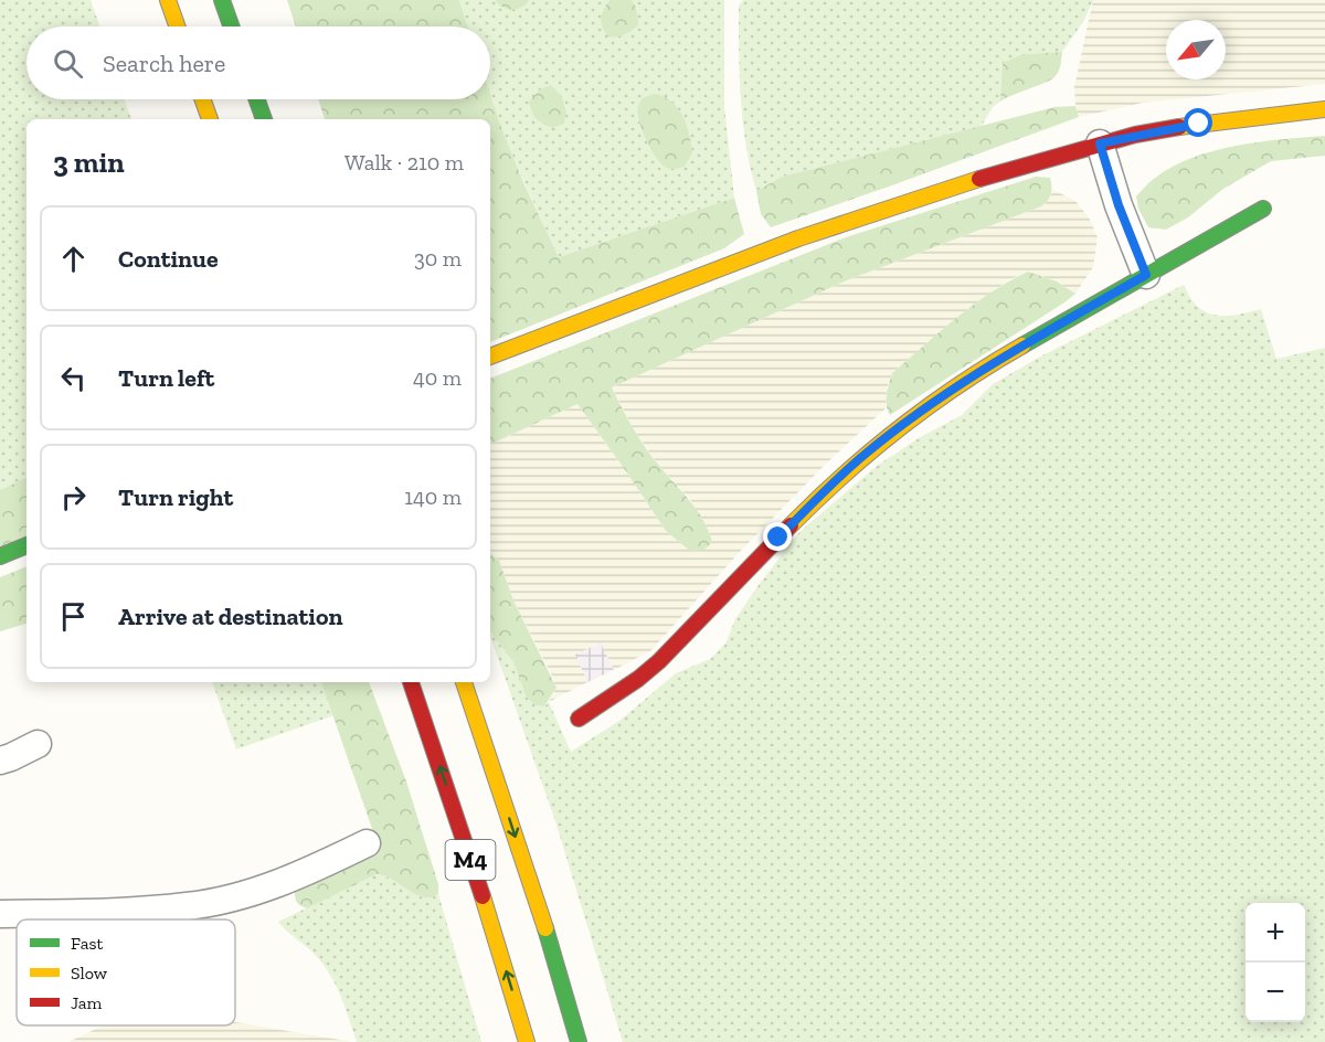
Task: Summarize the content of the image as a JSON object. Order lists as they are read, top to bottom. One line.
{"streets":{"main road":["M4"]},"legend":["Fast","Slow","Jam"],"north":"bottom left","page":{"search":"Search here","heading":["3 min","Walk · 210 m"],"list":[["Continue","30 m"],["Turn left","40 m"],["Turn right","140 m"],"Arrive at destination"],"map_buttons":["+","−"]}}
